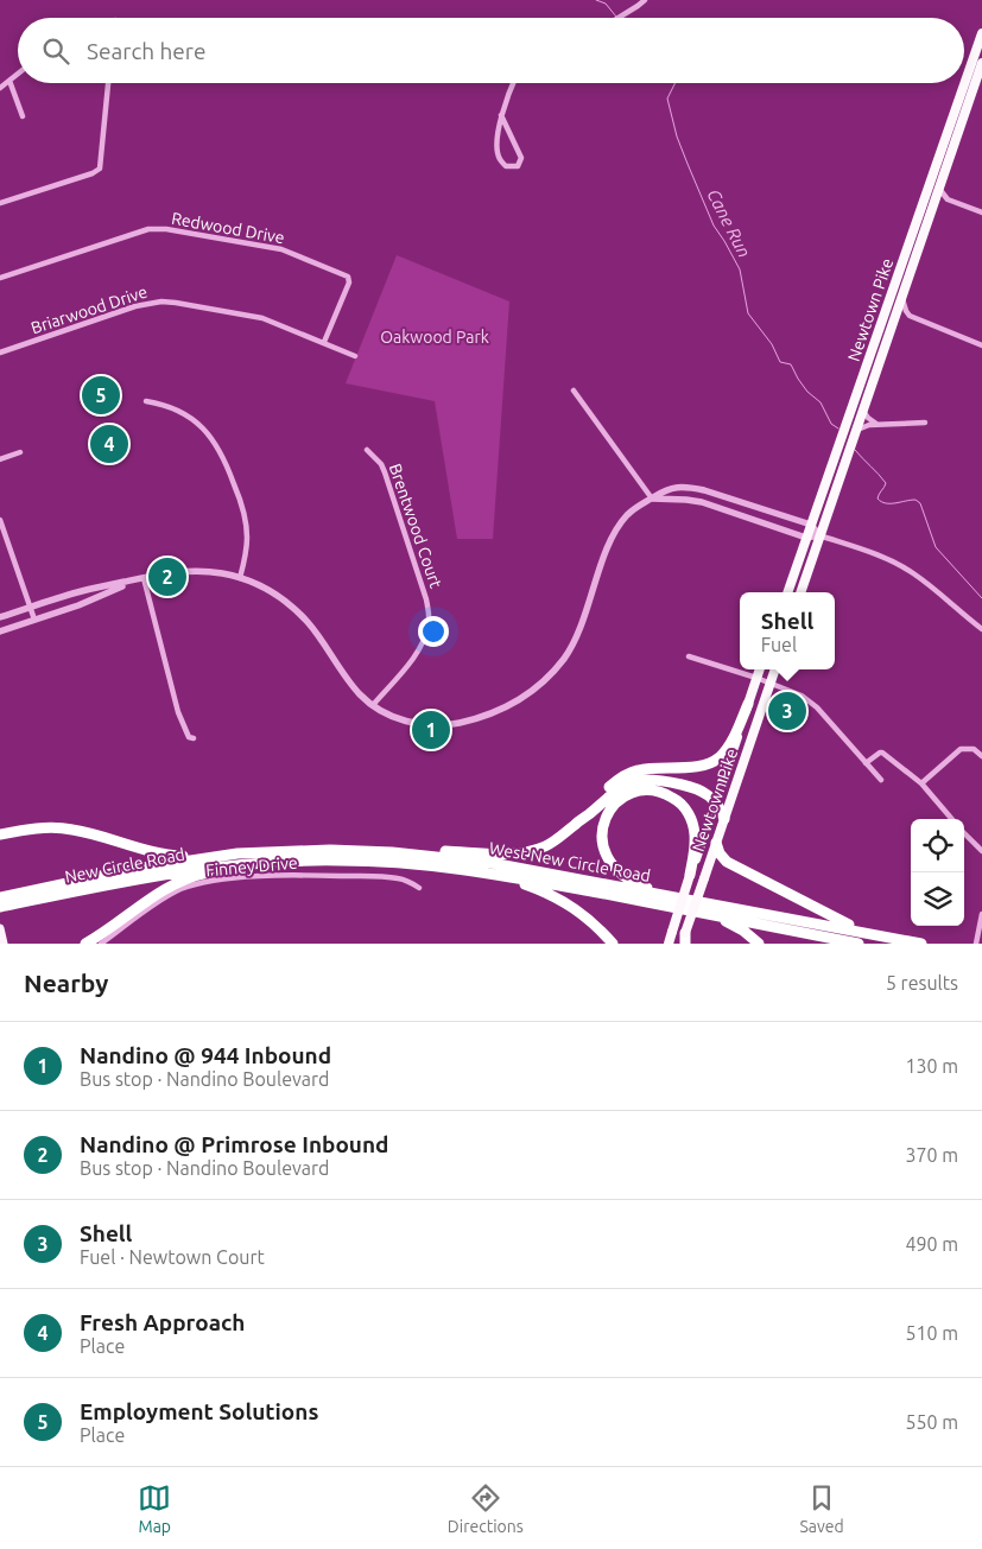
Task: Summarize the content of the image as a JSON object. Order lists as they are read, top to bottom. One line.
{"streets":{"highway":["Newtown Pike","West New Circle Road","New Circle Road"],"street":["Redwood Drive","Briarwood Drive","Brentwood Court","Finney Drive"]},"crossings":[["Redwood Drive","Briarwood Drive"],["West New Circle Road","New Circle Road"]],"water":["Cane Run"],"parks":["Oakwood Park"],"page":{"search":"Search here","pins":["5","4","2","3","1"],"popup":["Shell","Fuel"],"heading":["Nearby","5 results"],"list":[{"mark":"1","name":"Nandino @ 944 Inbound","note":"Bus stop · Nandino Boulevard","value":"130 m"},{"mark":"2","name":"Nandino @ Primrose Inbound","note":"Bus stop · Nandino Boulevard","value":"370 m"},{"mark":"3","name":"Shell","note":"Fuel · Newtown Court","value":"490 m"},{"mark":"4","name":"Fresh Approach","note":"Place","value":"510 m"},{"mark":"5","name":"Employment Solutions","note":"Place","value":"550 m"}],"nav":["Map","Directions","Saved"]}}
